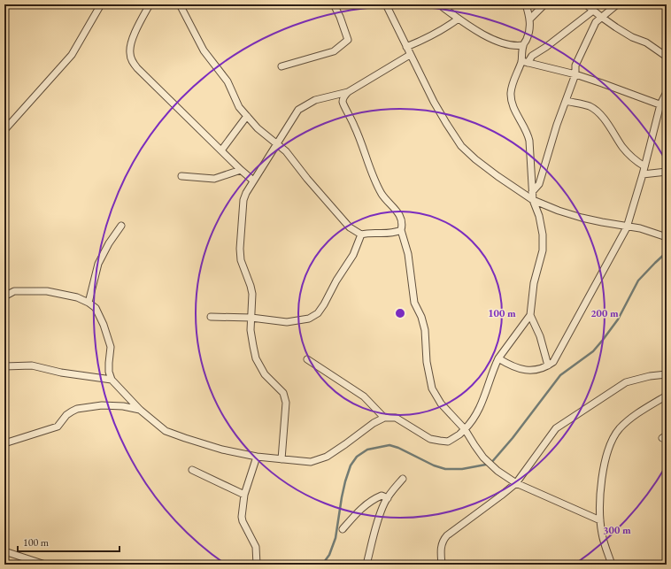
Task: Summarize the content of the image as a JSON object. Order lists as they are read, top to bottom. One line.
{"scale_bar":"100 m","rings":["100 m","200 m","300 m"]}
